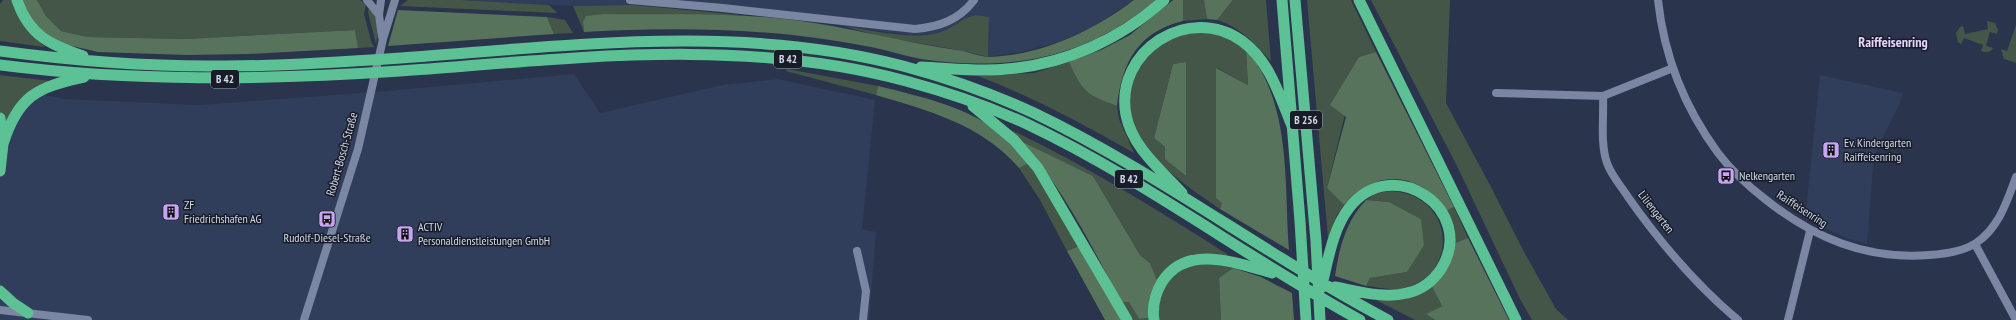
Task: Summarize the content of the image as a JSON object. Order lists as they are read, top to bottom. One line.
{"streets":{"highway":["B 42","B 256"],"street":["Robert-Bosch-Straße","Raiffeisenring","Liliengarten"]},"crossings":[["B 42","B 256"]],"districts":["Raiffeisenring"],"places":{"building":["Ev. Kindergarten Raiffeisenring","ZF Friedrichshafen AG","ACTIV Personaldienstleistungen GmbH"],"bus stop":["Nelkengarten","Rudolf-Diesel-Straße"]}}
